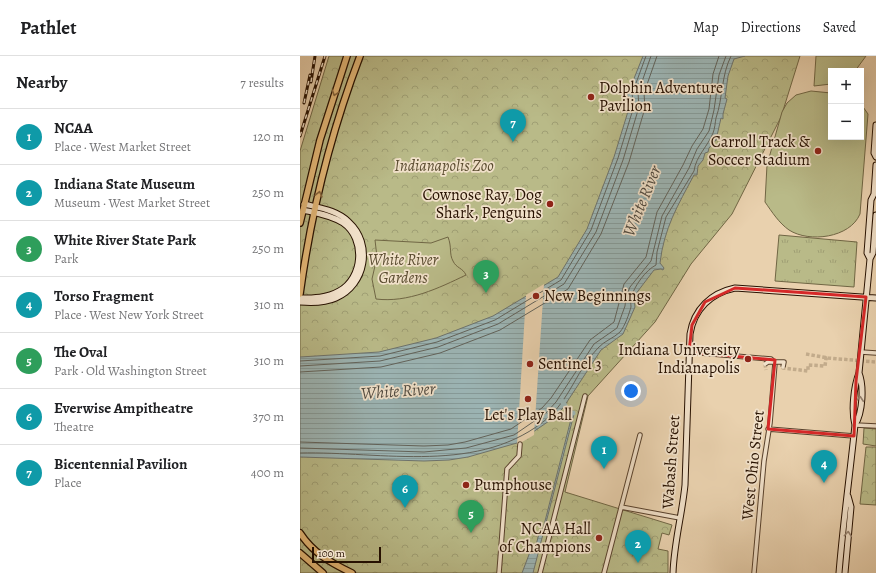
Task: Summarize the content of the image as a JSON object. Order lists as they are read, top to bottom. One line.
{"streets":{"street":["Wabash Street","West Ohio Street"]},"crossings":[["Wabash Street","West Ohio Street"]],"water":["White River"],"parks":["Indianapolis Zoo","White River Gardens"],"places":["Dolphin Adventure Pavilion","Carroll Track & Soccer Stadium","Cownose Ray, Dog Shark, Penguins","New Beginnings","Indiana University Indianapolis","Sentinel 3","Let's Play Ball","Pumphouse","NCAA Hall of Champions"],"scale_bar":"100 m","page":{"header":"Pathlet","nav":["Map","Directions","Saved"],"heading":["Nearby","7 results"],"map_buttons":["+","−"],"list":[{"mark":"1","name":"NCAA","note":"Place · West Market Street","value":"120 m"},{"mark":"2","name":"Indiana State Museum","note":"Museum · West Market Street","value":"250 m"},{"mark":"3","name":"White River State Park","note":"Park","value":"250 m"},{"mark":"4","name":"Torso Fragment","note":"Place · West New York Street","value":"310 m"},{"mark":"5","name":"The Oval","note":"Park · Old Washington Street","value":"310 m"},{"mark":"6","name":"Everwise Ampitheatre","note":"Theatre","value":"370 m"},{"mark":"7","name":"Bicentennial Pavilion","note":"Place","value":"400 m"}],"pins":["7","3","1","4","6","5","2"],"scale":"100 m"}}
